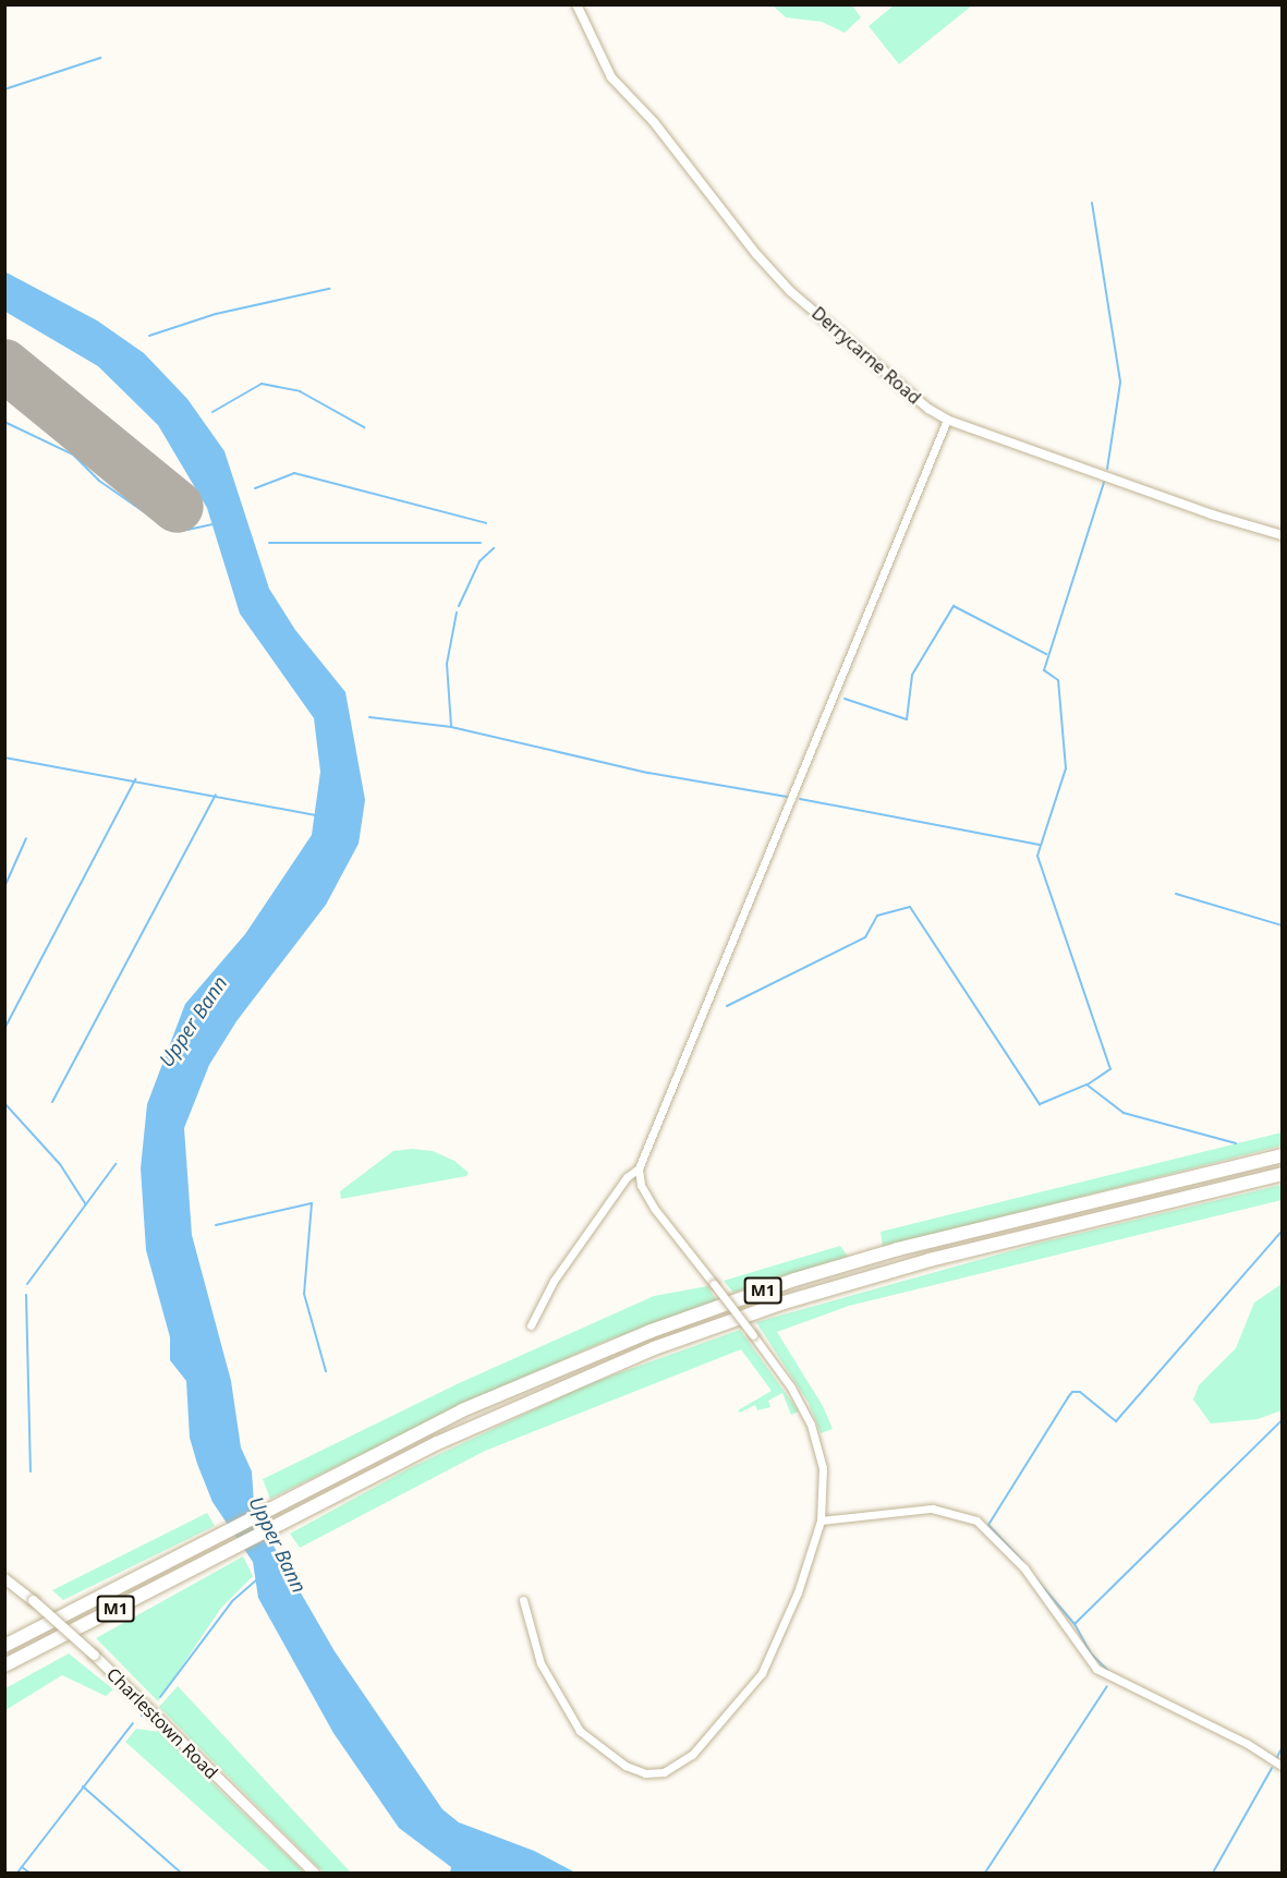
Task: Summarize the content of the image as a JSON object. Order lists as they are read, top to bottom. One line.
{"streets":{"highway":["M1"],"main road":["Charlestown Road"],"street":["Derrycarne Road"]},"water":["Upper Bann"]}
